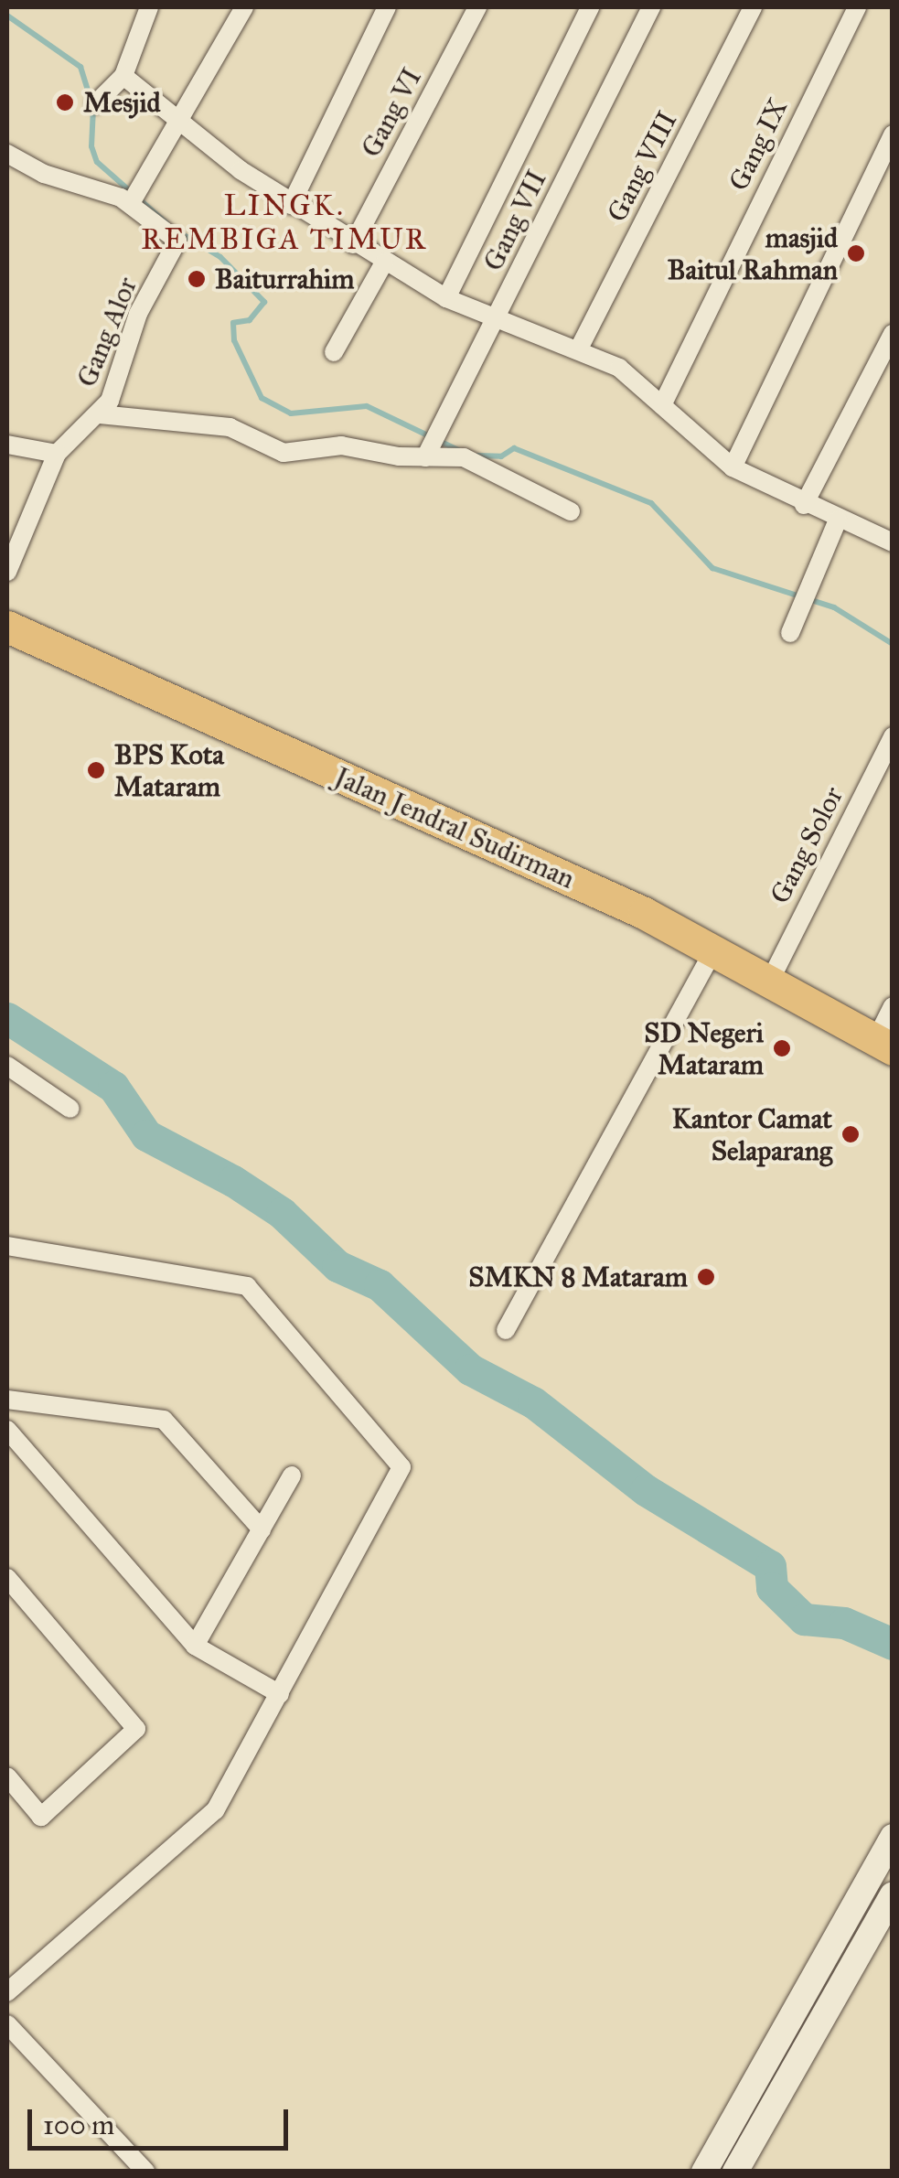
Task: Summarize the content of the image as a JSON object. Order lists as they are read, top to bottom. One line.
{"streets":{"highway":["Jalan Jendral Sudirman"],"street":["Gang VI","Gang IX","Gang VIII","Gang VII","Gang Alor","Gang Solor"]},"crossings":[["Jalan Jendral Sudirman","Gang Solor"]],"districts":["LINGK. REMBIGA TIMUR"],"places":["Mesjid","masjid Baitul Rahman","Baiturrahim","BPS Kota Mataram","SD Negeri Mataram","Kantor Camat Selaparang","SMKN 8 Mataram"],"scale_bar":"100 m"}
